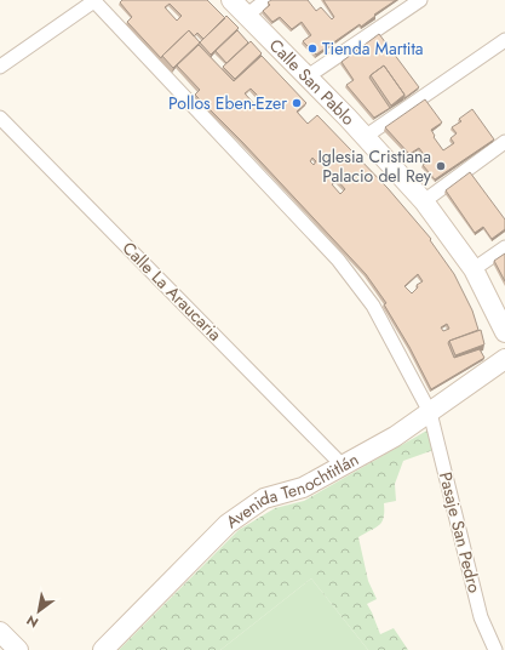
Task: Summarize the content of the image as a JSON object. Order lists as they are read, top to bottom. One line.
{"streets":{"street":["Calle San Pablo","Calle La Araucaria","Avenida Tenochtitlán","Pasaje San Pedro"]},"crossings":[["Calle La Araucaria","Avenida Tenochtitlán"],["Avenida Tenochtitlán","Pasaje San Pedro"]],"places":["Tienda Martita","Pollos Eben-Ezer","Iglesia Cristiana Palacio del Rey"],"north":"bottom left"}
